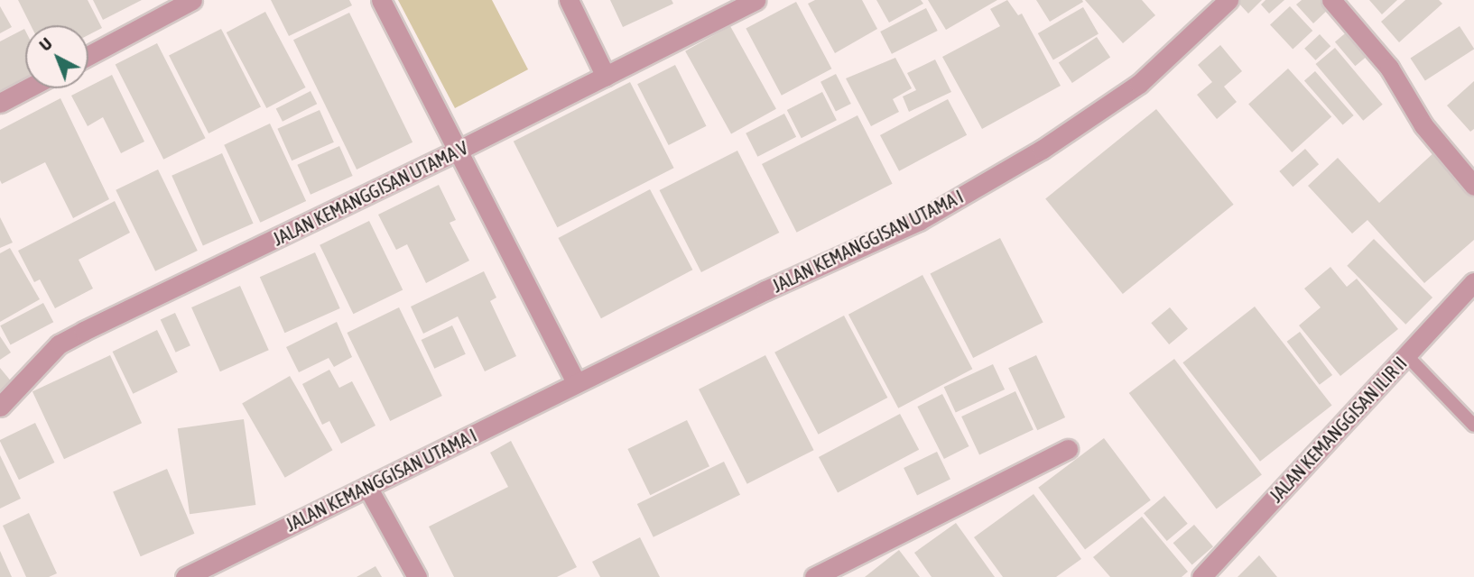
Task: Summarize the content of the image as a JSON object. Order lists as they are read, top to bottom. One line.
{"streets":{"street":["JALAN KEMANGGISAN UTAMA V","JALAN KEMANGGISAN UTAMA I","JALAN KEMANGGISAN ILIR II"]},"north":"top left"}
